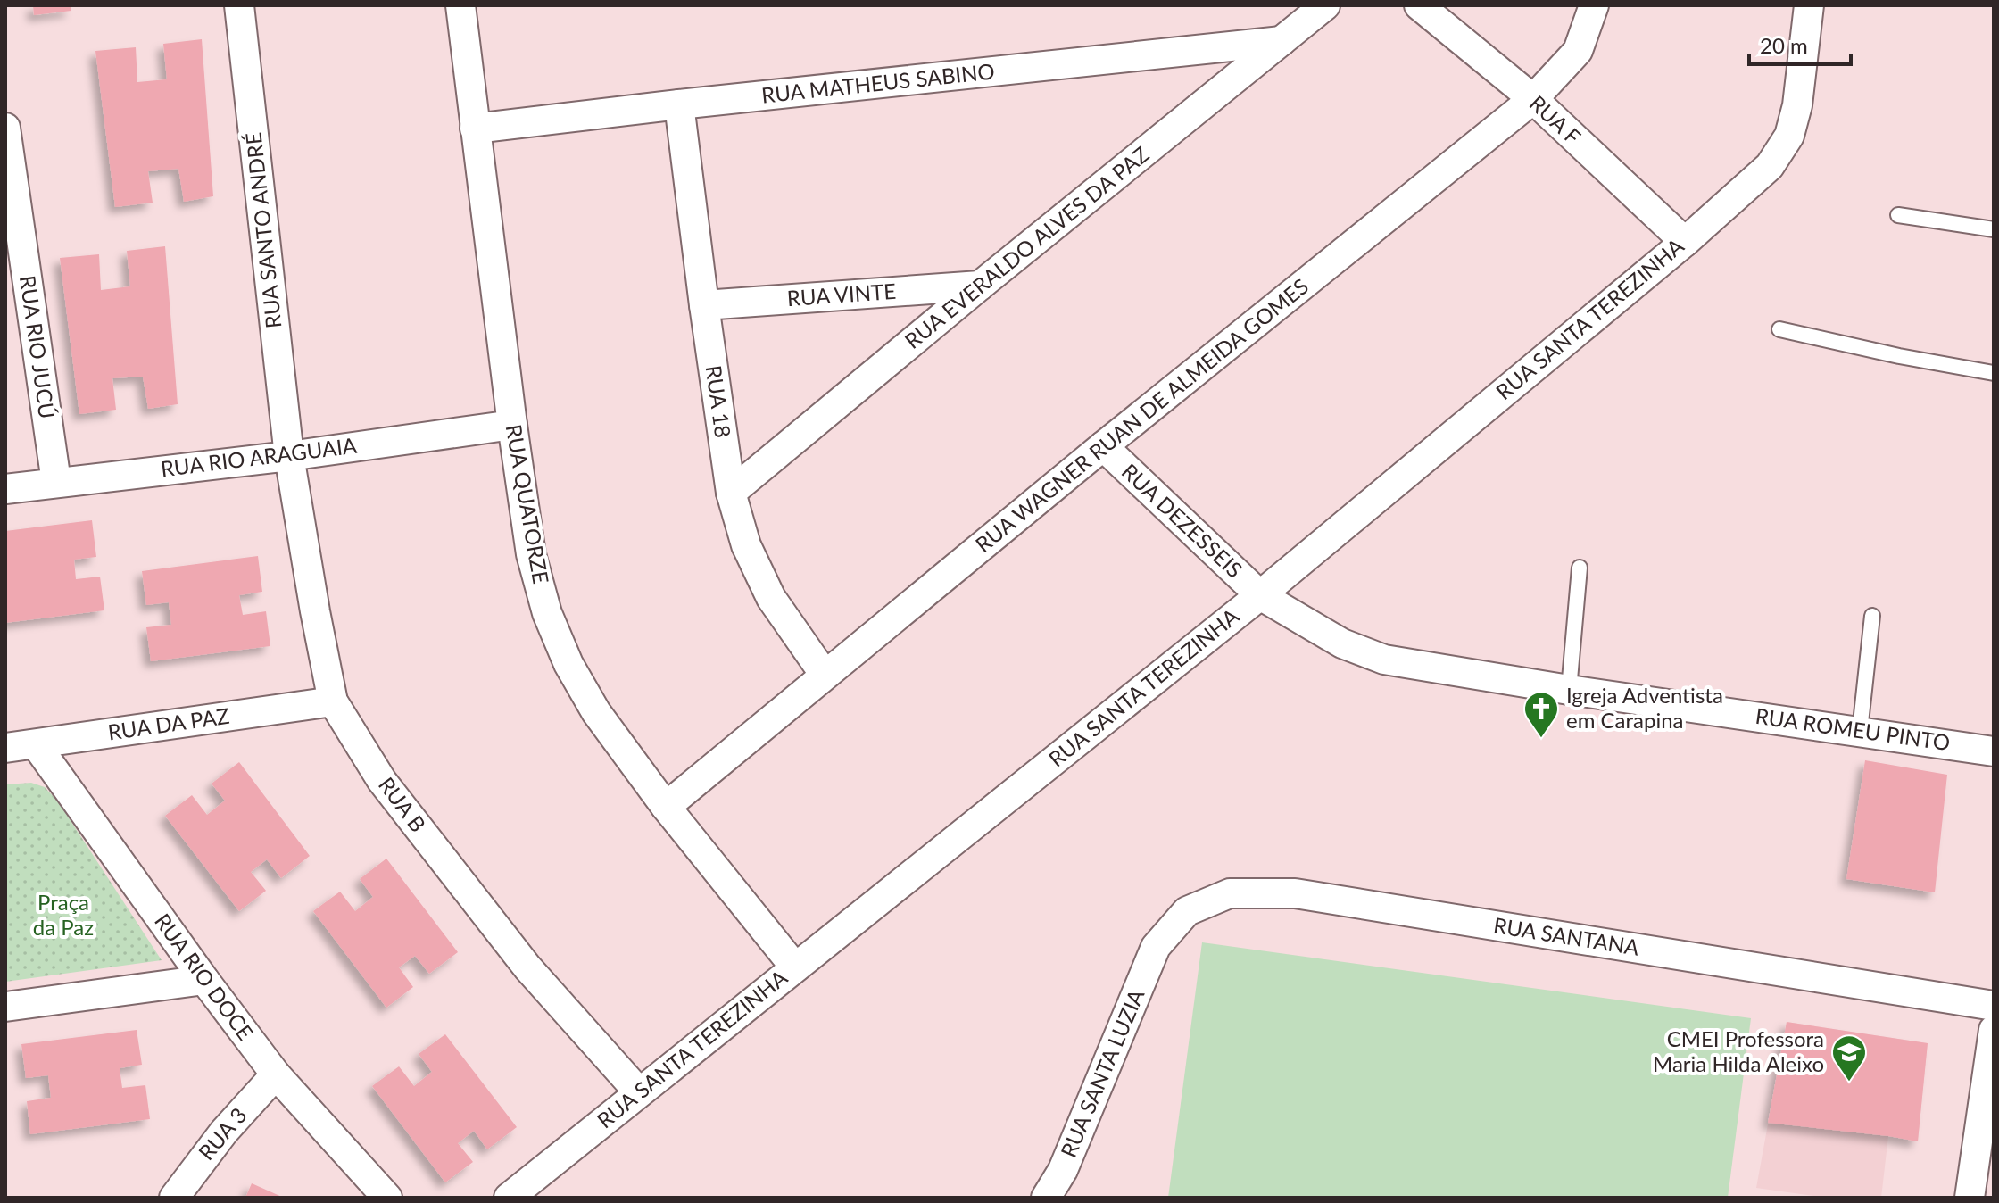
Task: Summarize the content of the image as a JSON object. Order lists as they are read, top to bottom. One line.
{"streets":{"street":["RUA MATHEUS SABINO","RUA F","RUA SANTO ANDRÉ","RUA EVERALDO ALVES DA PAZ","RUA VINTE","RUA SANTA TEREZINHA","RUA RIO JUCÚ","RUA 18","RUA WAGNER RUAN DE ALMEIDA GOMES","RUA RIO ARAGUAIA","RUA QUATORZE","RUA DEZESSEIS","RUA DA PAZ","RUA ROMEU PINTO","RUA B","RUA SANTANA","RUA RIO DOCE","RUA SANTA LUZIA","RUA 3"]},"crossings":[["RUA MATHEUS SABINO","RUA EVERALDO ALVES DA PAZ"],["RUA MATHEUS SABINO","RUA 18"],["RUA MATHEUS SABINO","RUA QUATORZE"],["RUA F","RUA SANTA TEREZINHA"],["RUA F","RUA WAGNER RUAN DE ALMEIDA GOMES"],["RUA SANTO ANDRÉ","RUA RIO ARAGUAIA"],["RUA SANTO ANDRÉ","RUA B"],["RUA EVERALDO ALVES DA PAZ","RUA VINTE"],["RUA EVERALDO ALVES DA PAZ","RUA 18"],["RUA VINTE","RUA 18"],["RUA SANTA TEREZINHA","RUA QUATORZE"],["RUA SANTA TEREZINHA","RUA DEZESSEIS"],["RUA SANTA TEREZINHA","RUA ROMEU PINTO"],["RUA SANTA TEREZINHA","RUA B"],["RUA RIO JUCÚ","RUA RIO ARAGUAIA"],["RUA 18","RUA WAGNER RUAN DE ALMEIDA GOMES"],["RUA WAGNER RUAN DE ALMEIDA GOMES","RUA QUATORZE"],["RUA WAGNER RUAN DE ALMEIDA GOMES","RUA DEZESSEIS"],["RUA RIO ARAGUAIA","RUA QUATORZE"],["RUA RIO ARAGUAIA","RUA B"],["RUA DEZESSEIS","RUA ROMEU PINTO"],["RUA DA PAZ","RUA B"],["RUA DA PAZ","RUA RIO DOCE"],["RUA SANTANA","RUA SANTA LUZIA"],["RUA RIO DOCE","RUA 3"]],"parks":["Praça da Paz"],"places":{"church":["Igreja Adventista em Carapina"],"school or university":["CMEI Professora Maria Hilda Aleixo"]},"scale_bar":"20 m"}
